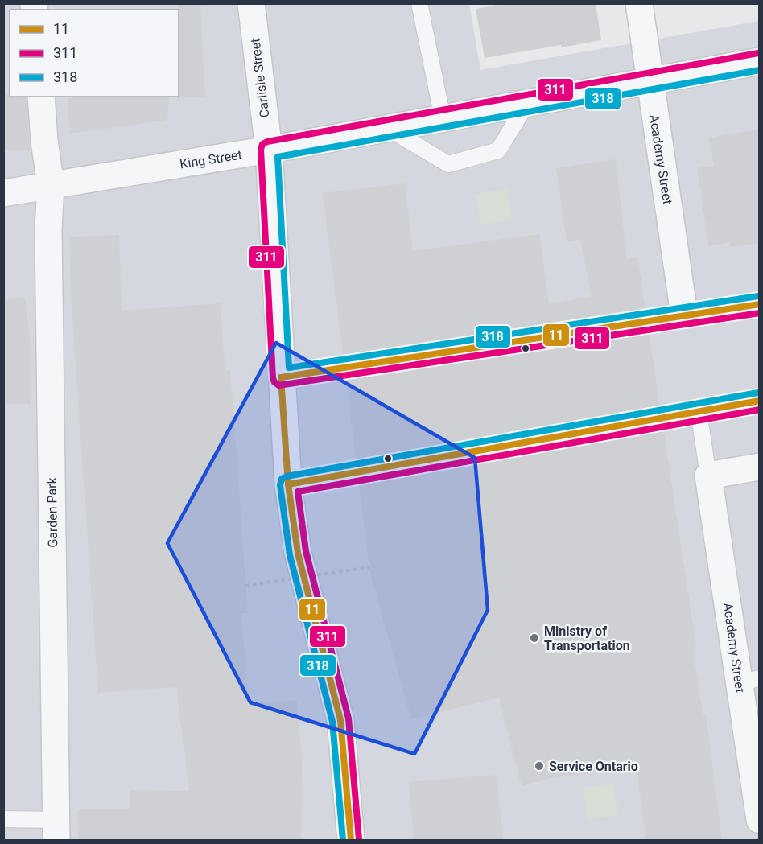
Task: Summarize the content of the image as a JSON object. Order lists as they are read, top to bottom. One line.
{"streets":{"street":["Carlisle Street","King Street","Academy Street","Garden Park"]},"crossings":[["Carlisle Street","King Street"],["King Street","Academy Street"],["King Street","Garden Park"]],"places":["Ministry of Transportation","Service Ontario"],"lines":["transit line 311","transit line 318","transit line 11"],"legend":["11","311","318"]}
